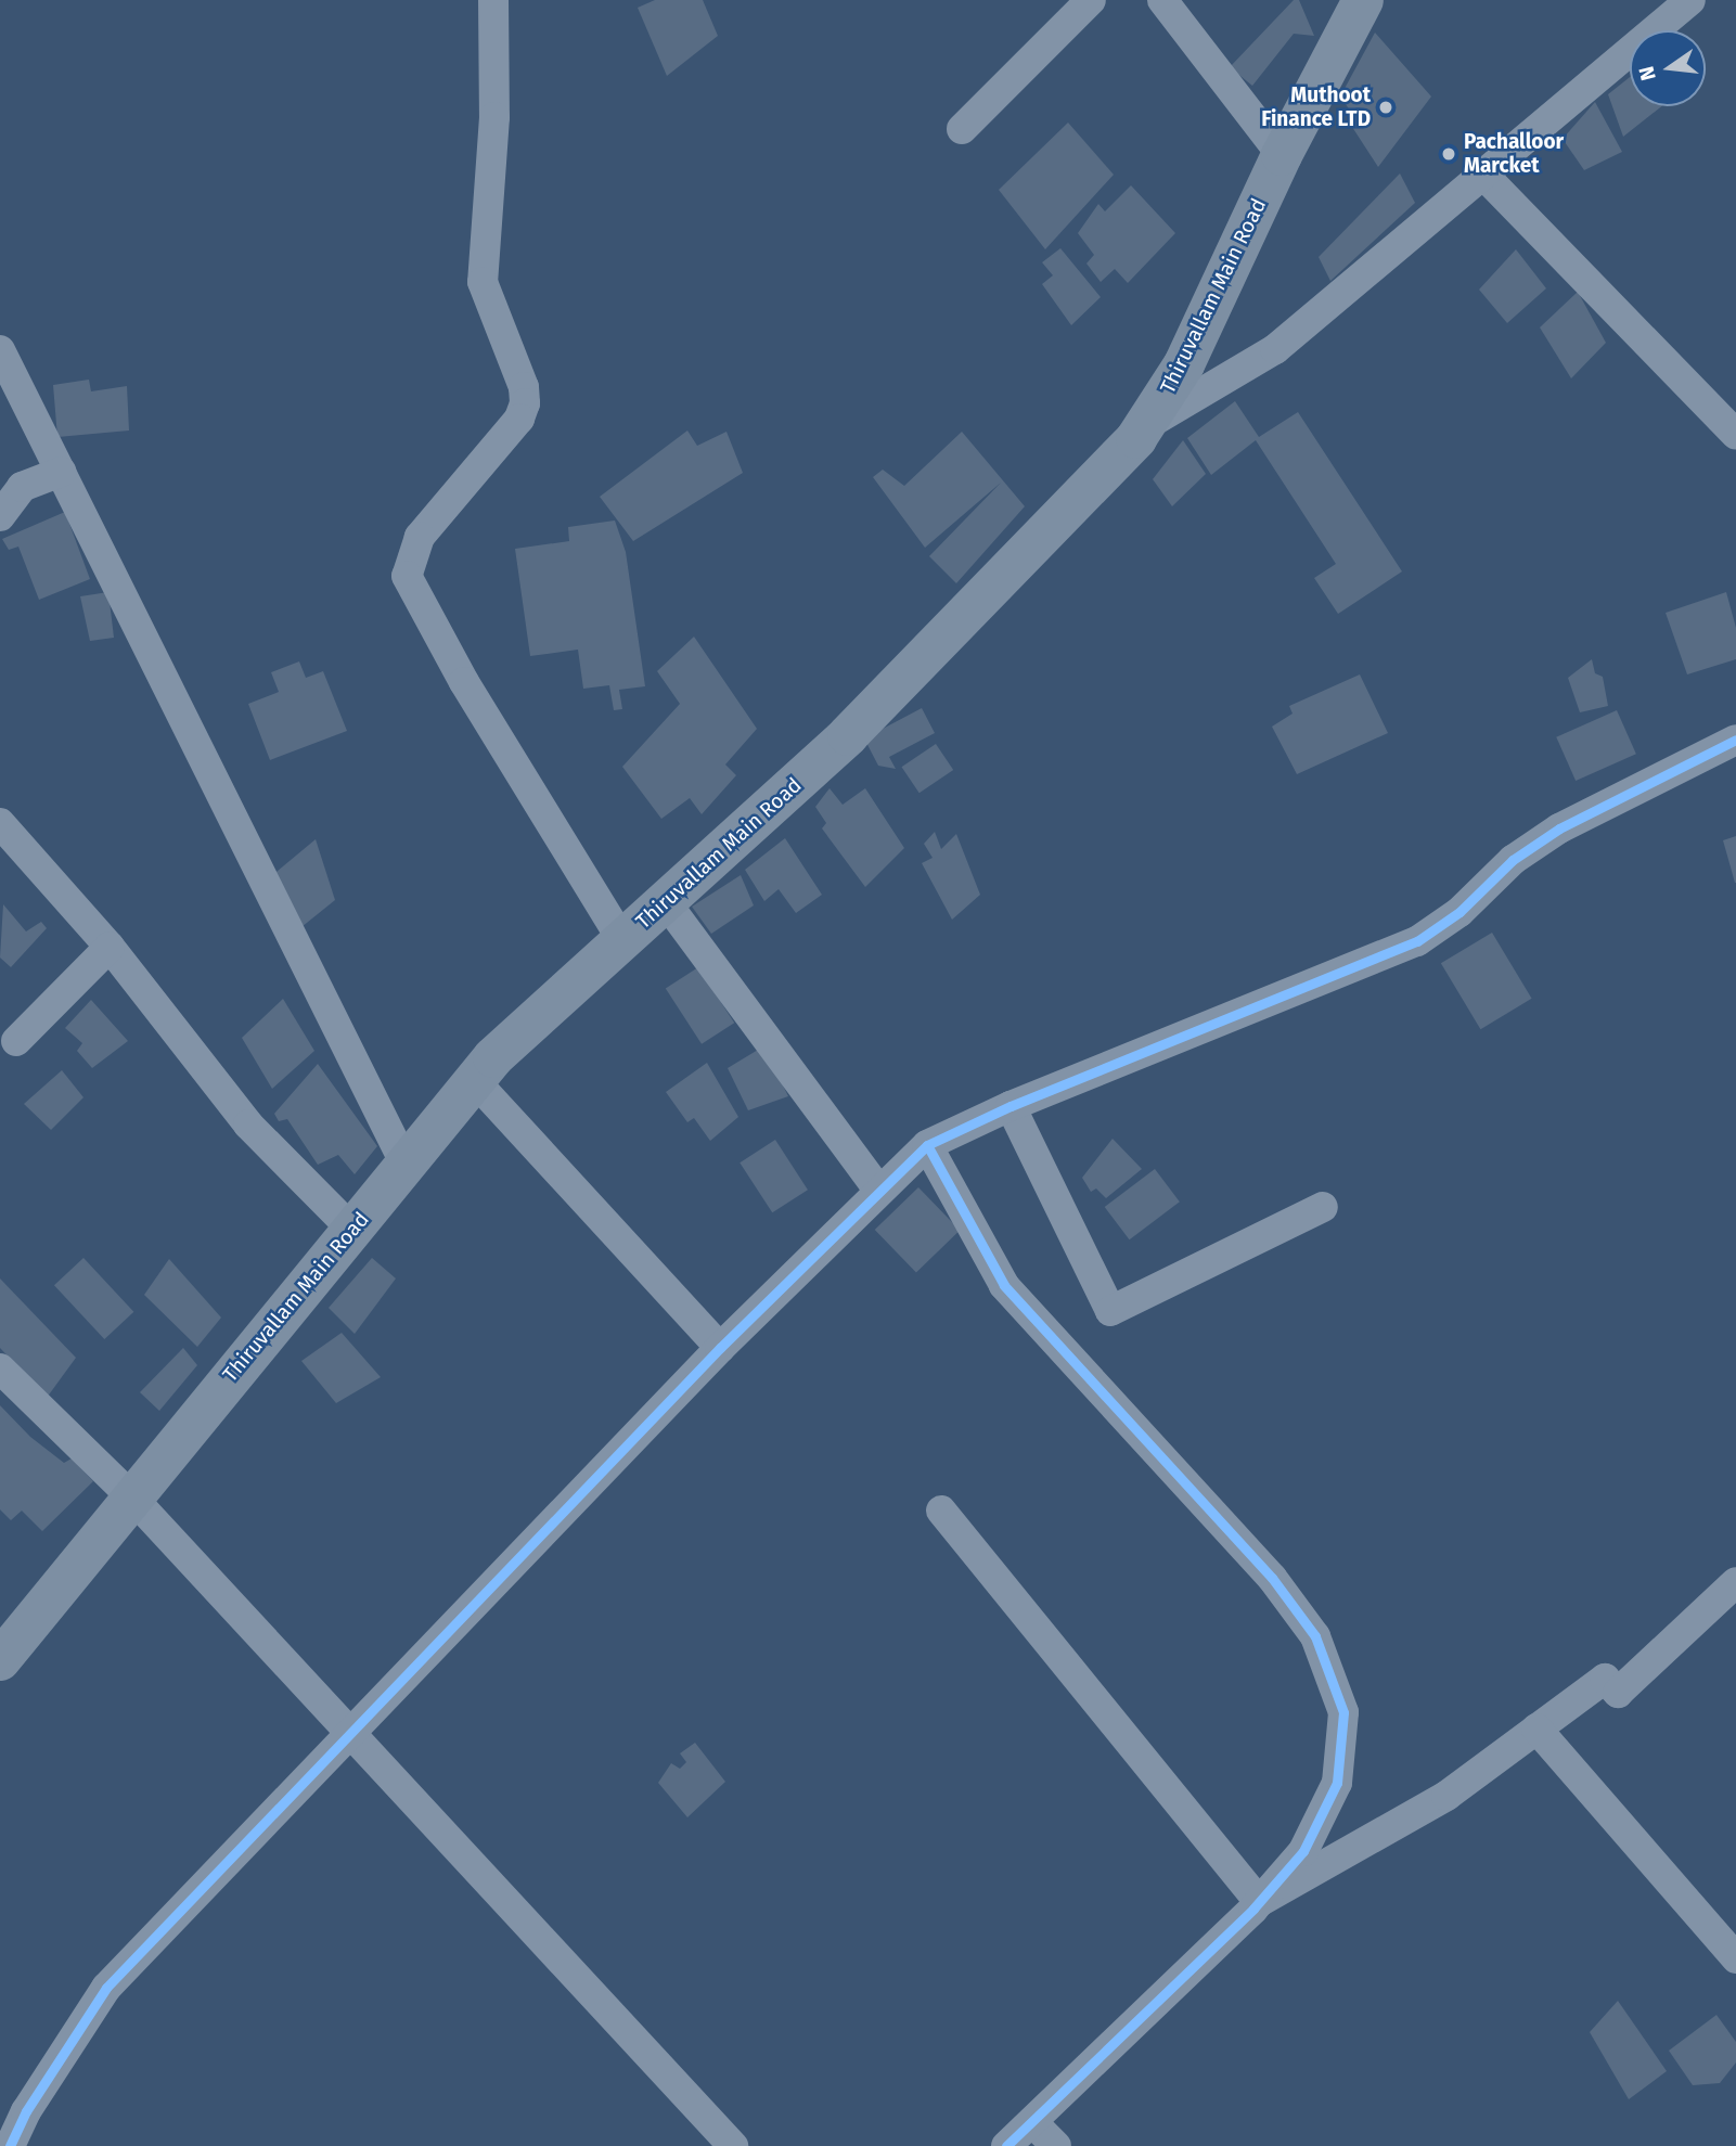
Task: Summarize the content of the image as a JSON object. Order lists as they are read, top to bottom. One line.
{"streets":{"main road":["Thiruvallam Main Road"]},"places":["Muthoot Finance LTD","Pachalloor Marcket"],"north":"left"}
